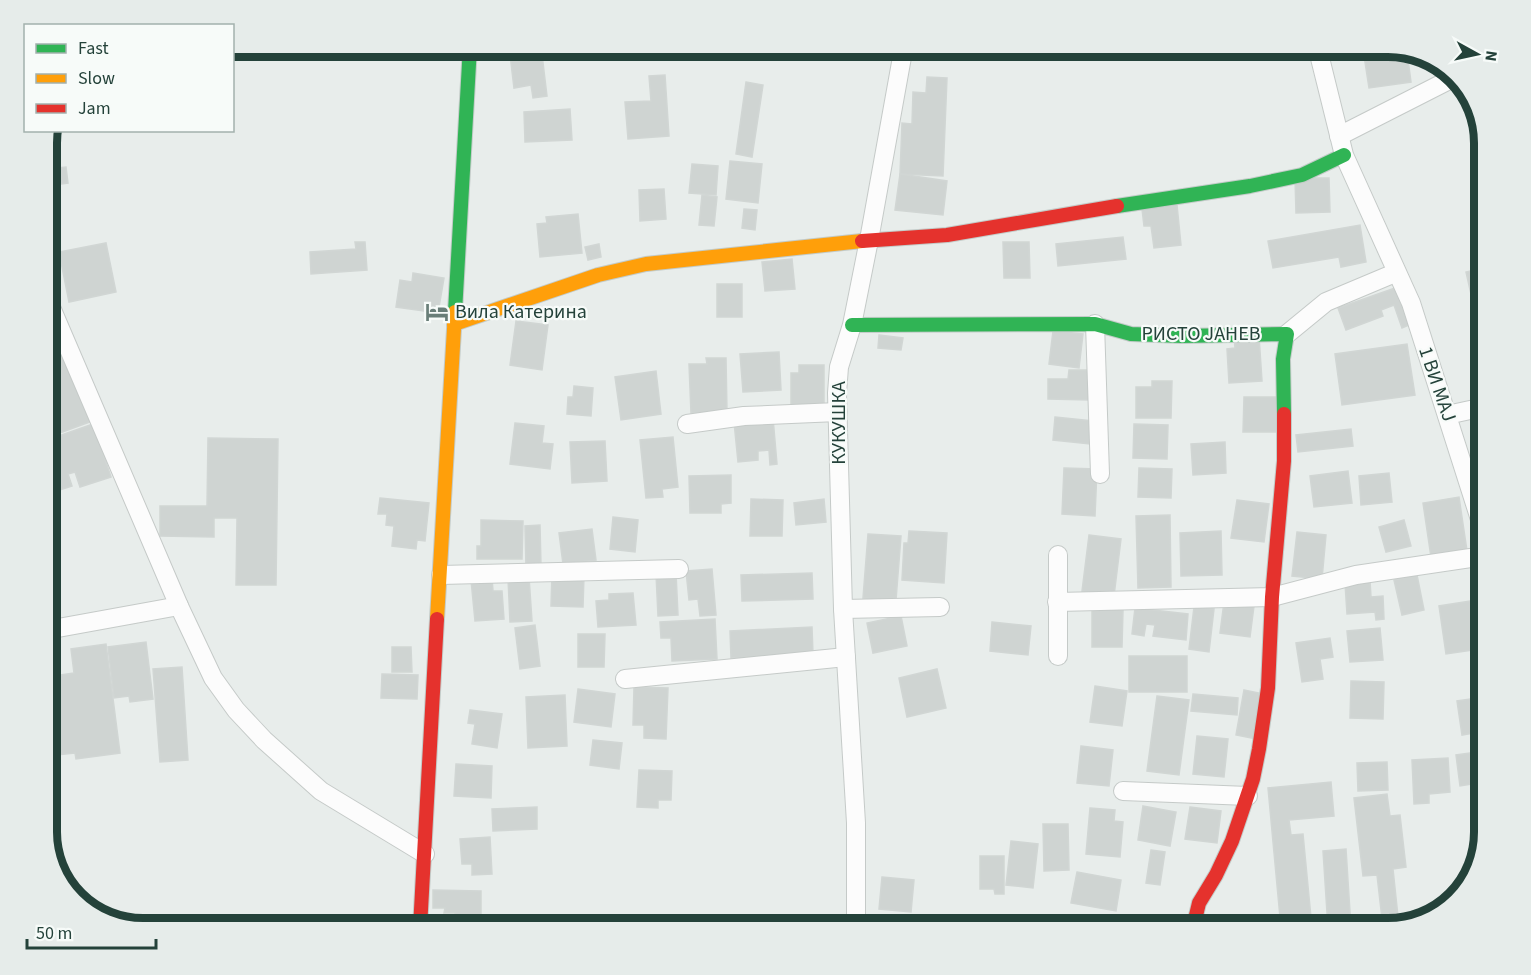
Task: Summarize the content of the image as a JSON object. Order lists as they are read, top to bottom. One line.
{"streets":{"street":["РИСТО ЈАНЕВ","1 ВИ МАЈ","КУКУШКА"]},"crossings":[["РИСТО ЈАНЕВ","КУКУШКА"]],"places":{"hotel":["Вила Катерина"]},"legend":["Fast","Slow","Jam"],"scale_bar":"50 m","north":"right"}
